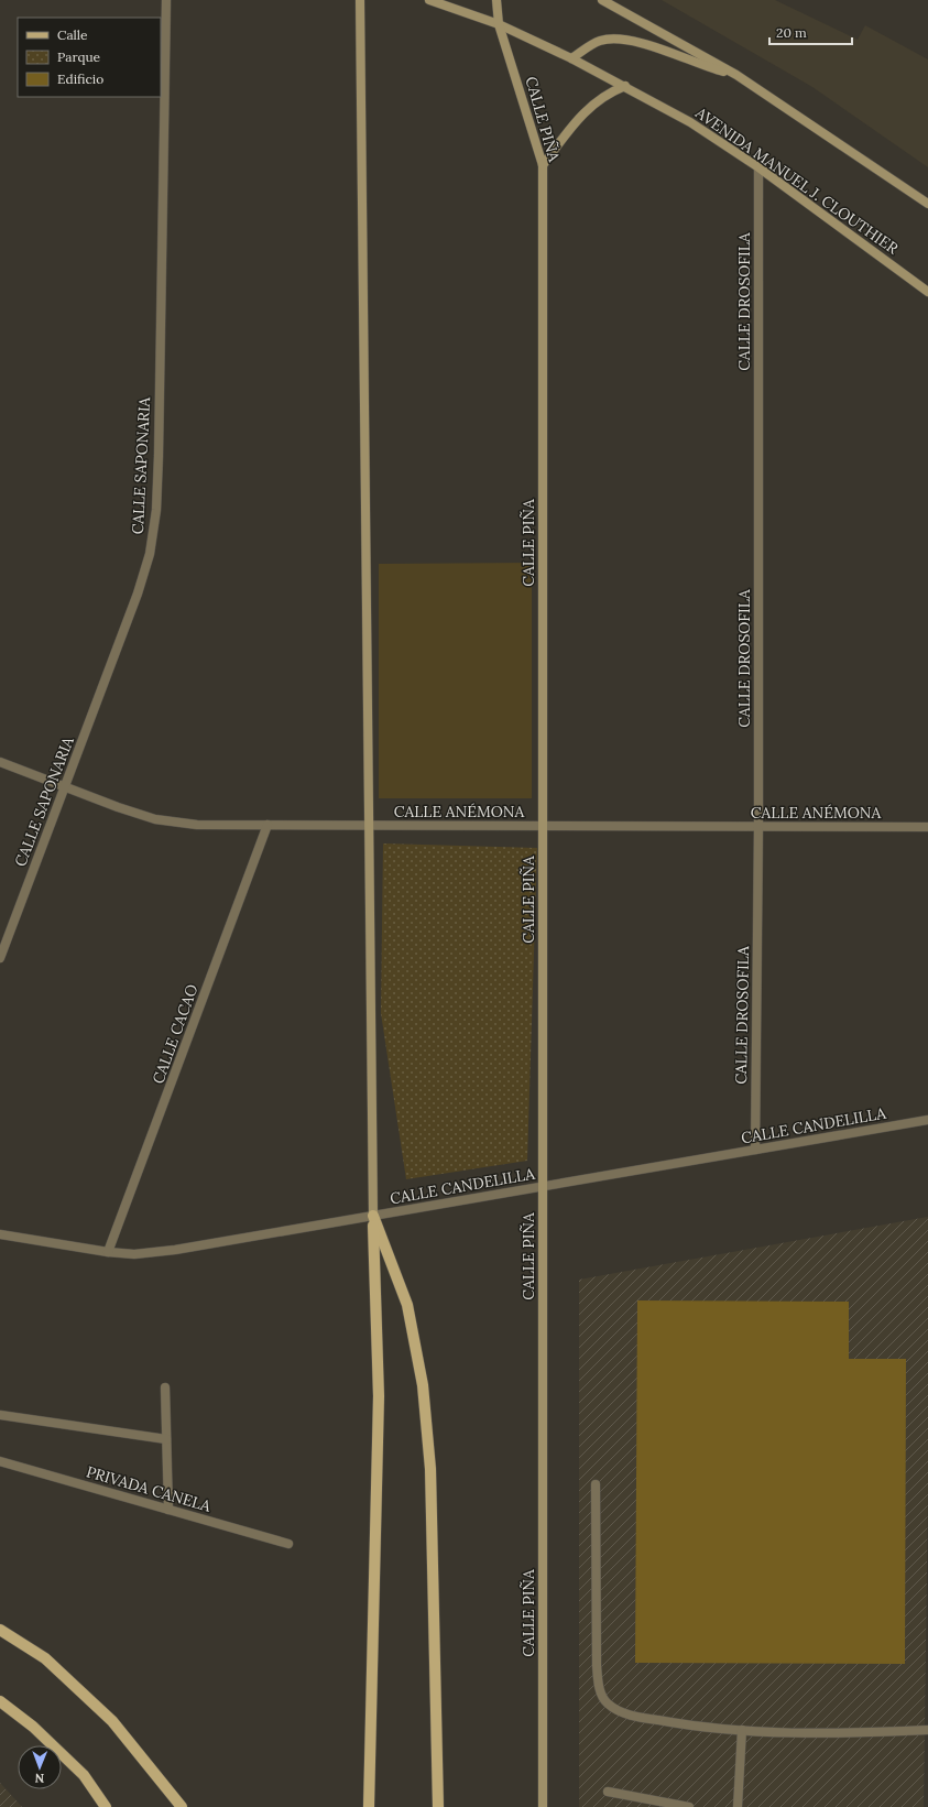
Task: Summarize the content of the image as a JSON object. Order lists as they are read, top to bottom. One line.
{"streets":{"main road":["CALLE PIÑA","AVENIDA MANUEL J. CLOUTHIER"],"street":["CALLE DROSOFILA","CALLE SAPONARIA","CALLE ANÉMONA","CALLE CACAO","CALLE CANDELILLA","PRIVADA CANELA"]},"crossings":[["CALLE PIÑA","AVENIDA MANUEL J. CLOUTHIER"],["CALLE PIÑA","CALLE ANÉMONA"],["CALLE PIÑA","CALLE CANDELILLA"],["AVENIDA MANUEL J. CLOUTHIER","CALLE DROSOFILA"],["CALLE DROSOFILA","CALLE ANÉMONA"],["CALLE DROSOFILA","CALLE CANDELILLA"],["CALLE SAPONARIA","CALLE ANÉMONA"],["CALLE ANÉMONA","CALLE CACAO"],["CALLE CACAO","CALLE CANDELILLA"]],"legend":["Calle","Parque","Edificio"],"scale_bar":"20 m","north":"bottom"}
